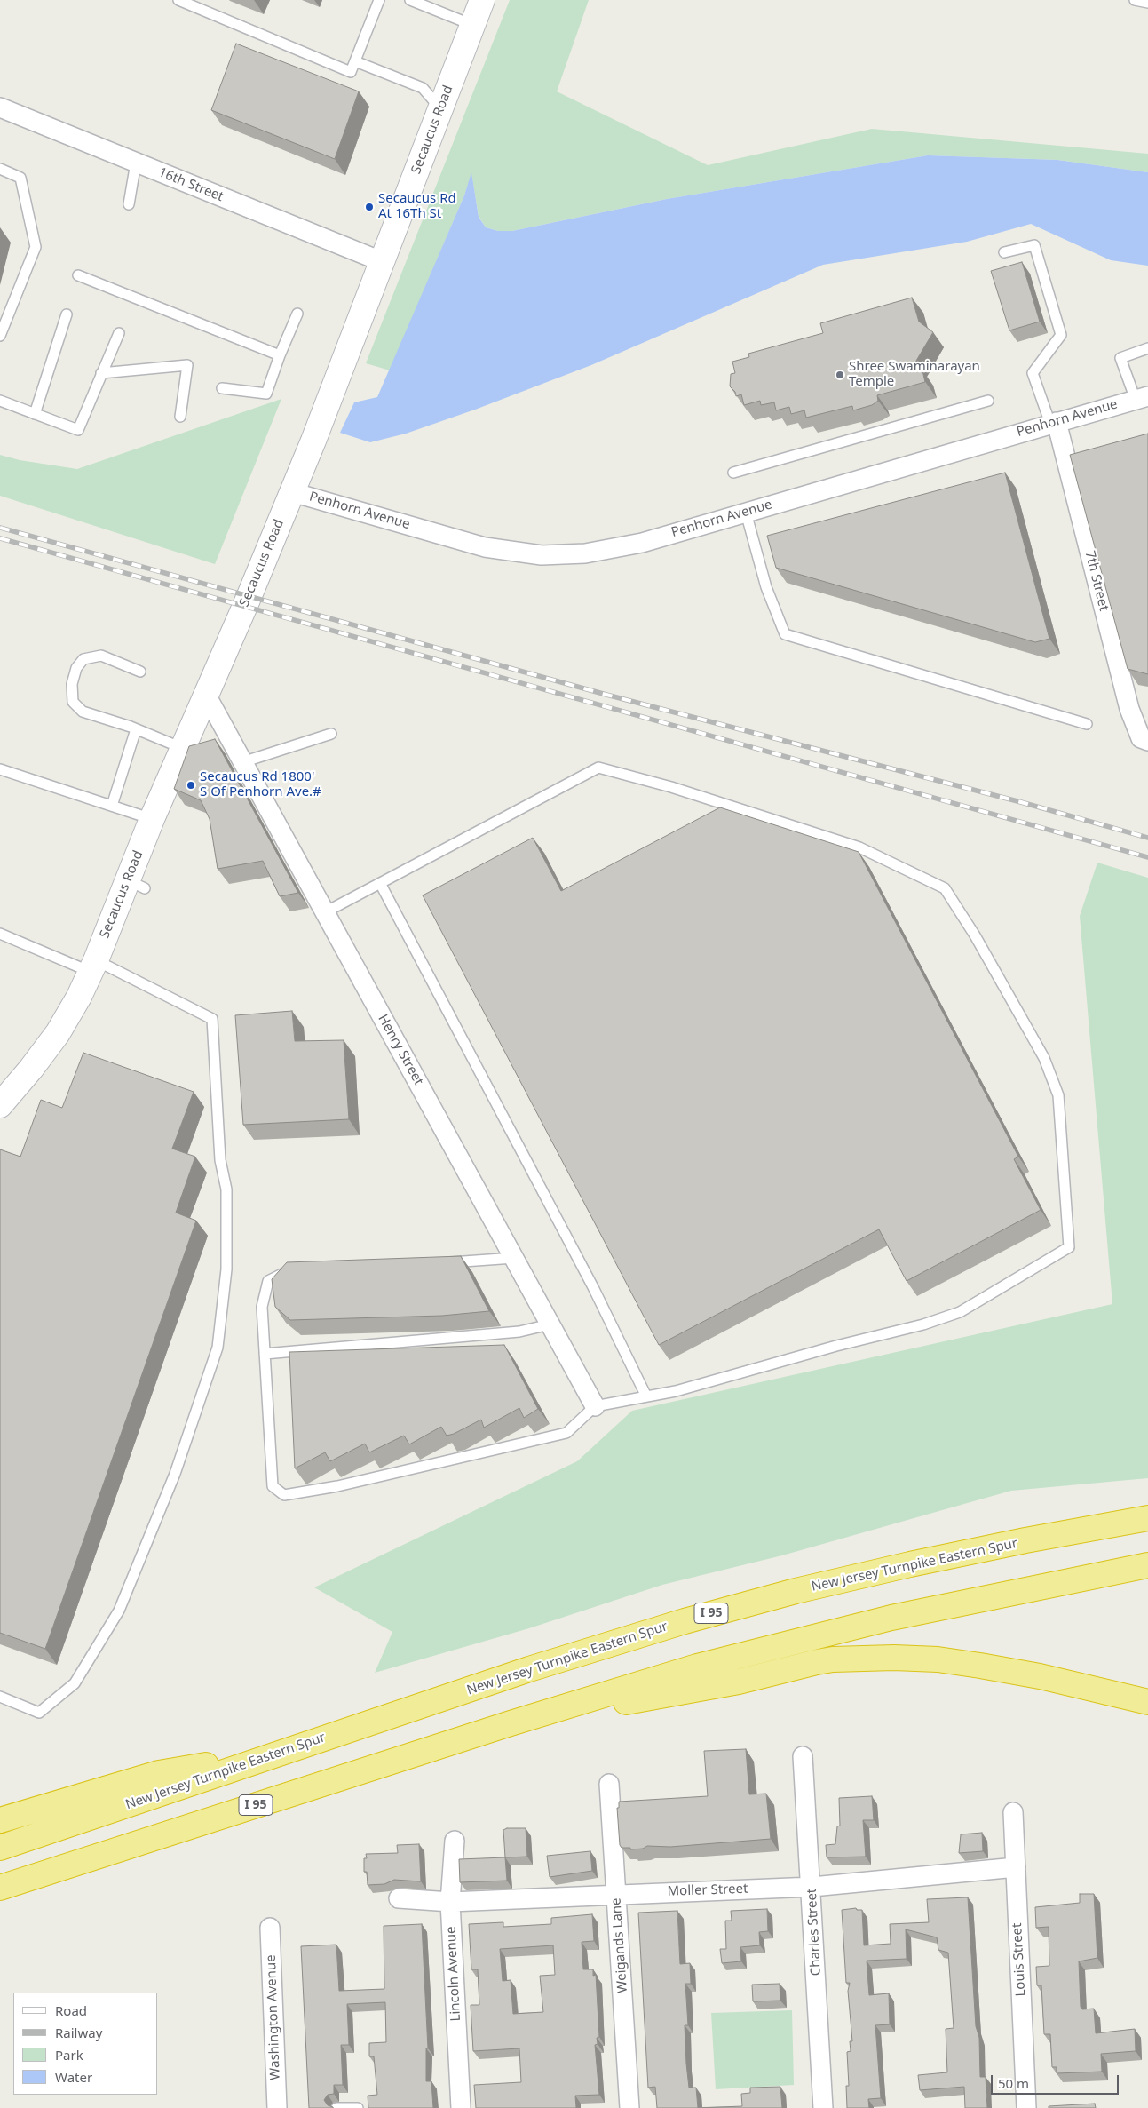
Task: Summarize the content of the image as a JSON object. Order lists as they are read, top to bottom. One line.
{"streets":{"highway":["New Jersey Turnpike Eastern Spur","I 95"],"main road":["Secaucus Road"],"street":["16th Street","Penhorn Avenue","7th Street","Henry Street","Moller Street","Charles Street","Weigands Lane","Louis Street","Lincoln Avenue","Washington Avenue"]},"crossings":[["Secaucus Road","16th Street"],["Secaucus Road","Penhorn Avenue"],["Secaucus Road","Henry Street"],["Penhorn Avenue","7th Street"],["Moller Street","Charles Street"],["Moller Street","Weigands Lane"],["Moller Street","Louis Street"],["Moller Street","Lincoln Avenue"]],"places":["Secaucus Rd At 16Th St","Shree Swaminarayan Temple","Secaucus Rd 1800' S Of Penhorn Ave.#"],"legend":["Road","Railway","Park","Water"],"scale_bar":"50 m"}
